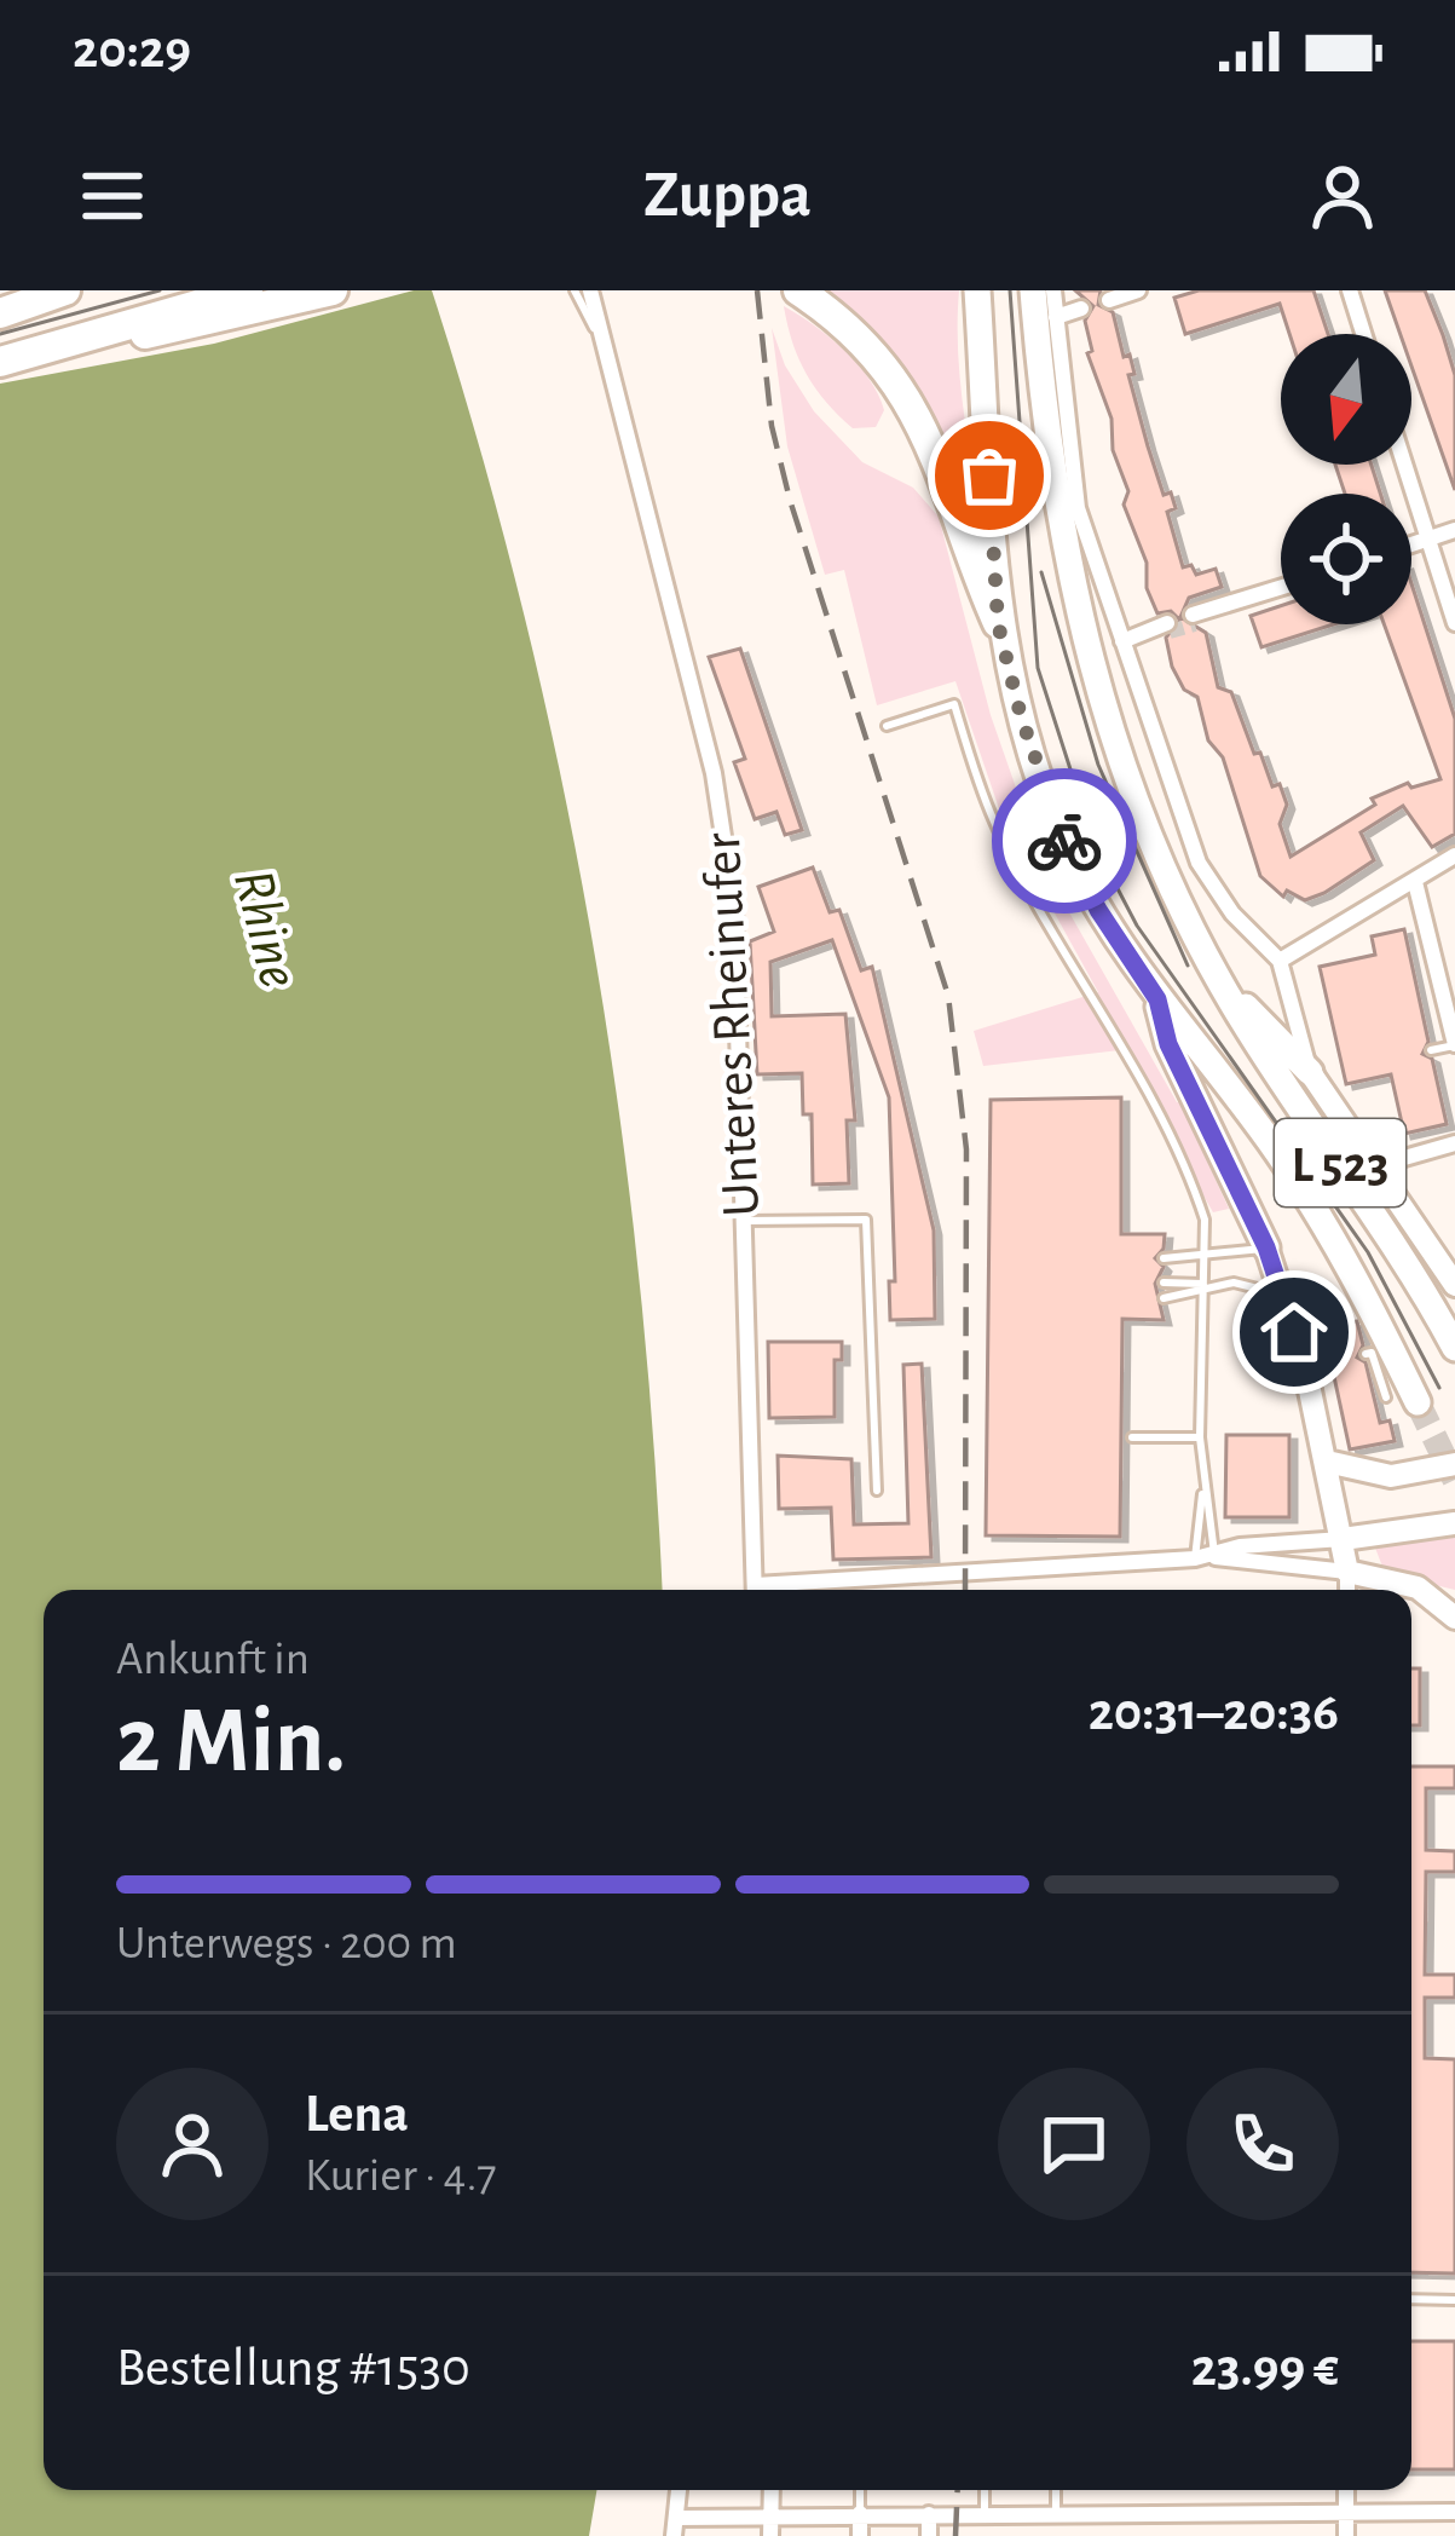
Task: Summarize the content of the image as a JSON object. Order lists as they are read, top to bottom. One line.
{"streets":{"main road":["L 523"],"street":["Unteres Rheinufer"]},"water":["Rhine"],"north":"bottom","page":{"status":"20:29","header":"Zuppa","heading":["2 Min.","Ankunft in","20:31–20:36"],"panel":["Lena","Kurier · 4.7","Bestellung #1530","23.99 €"],"bar":"Unterwegs · 200 m"}}
